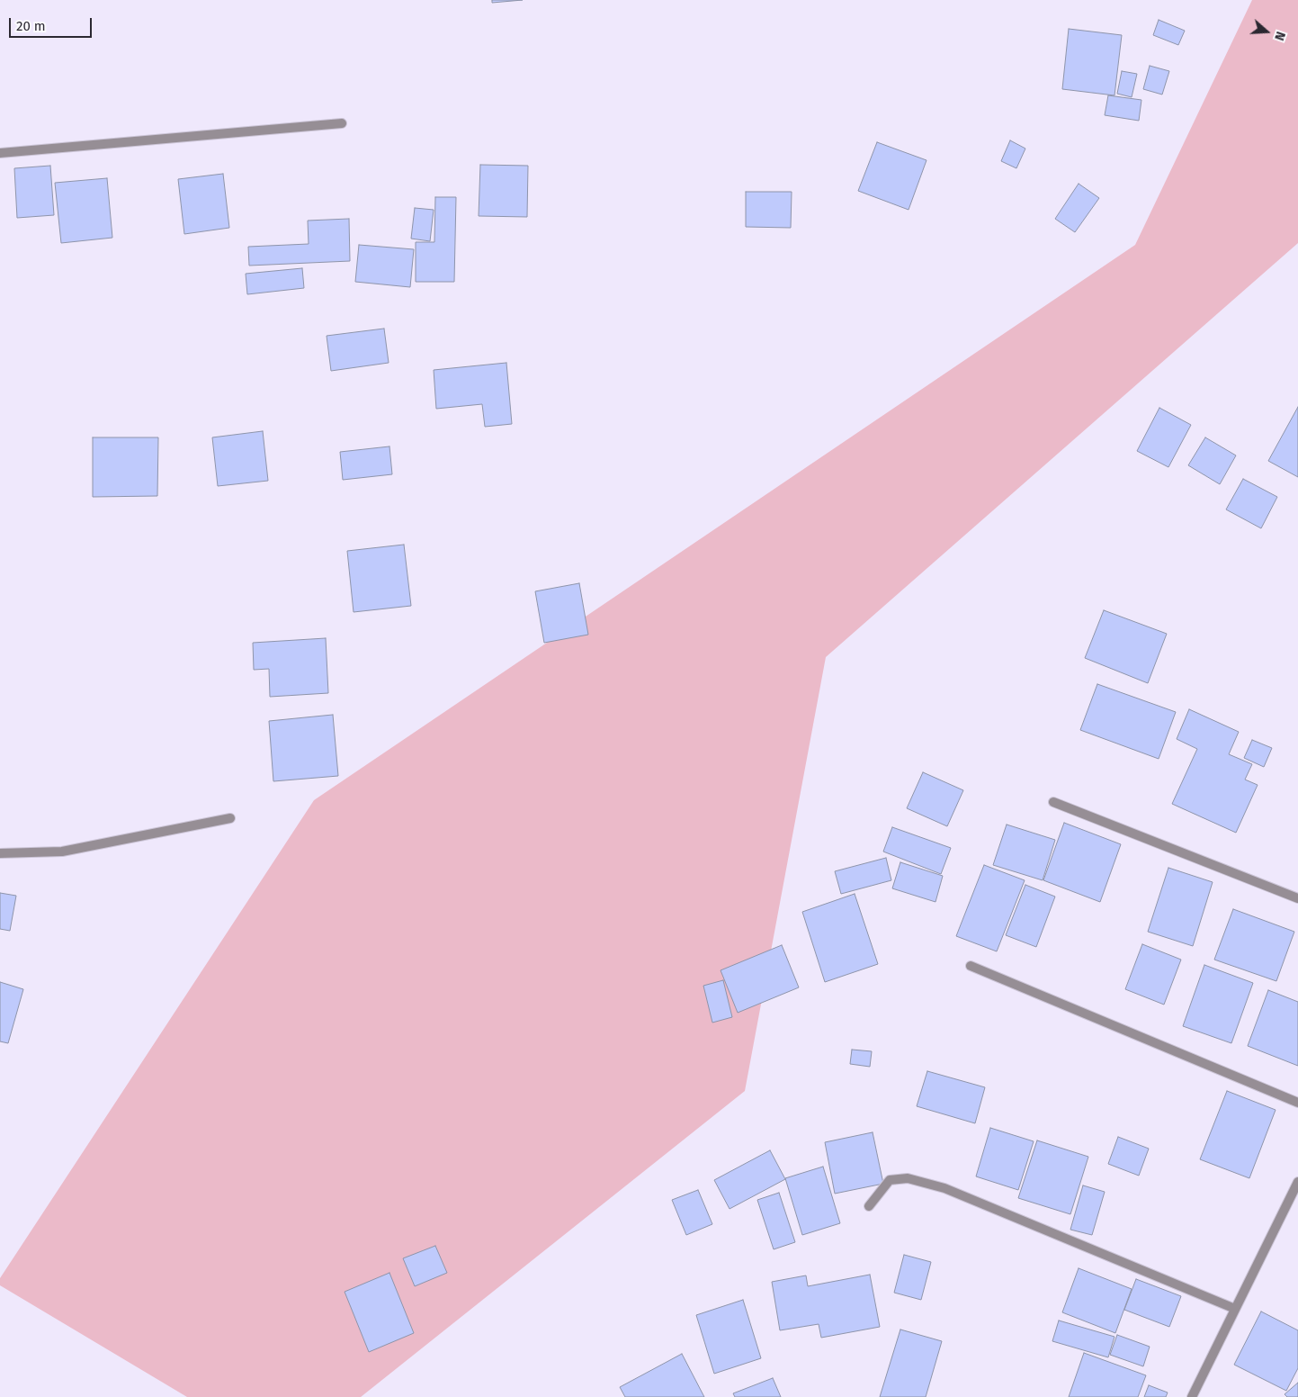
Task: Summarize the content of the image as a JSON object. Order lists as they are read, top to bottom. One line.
{"scale_bar":"20 m","north":"right"}
